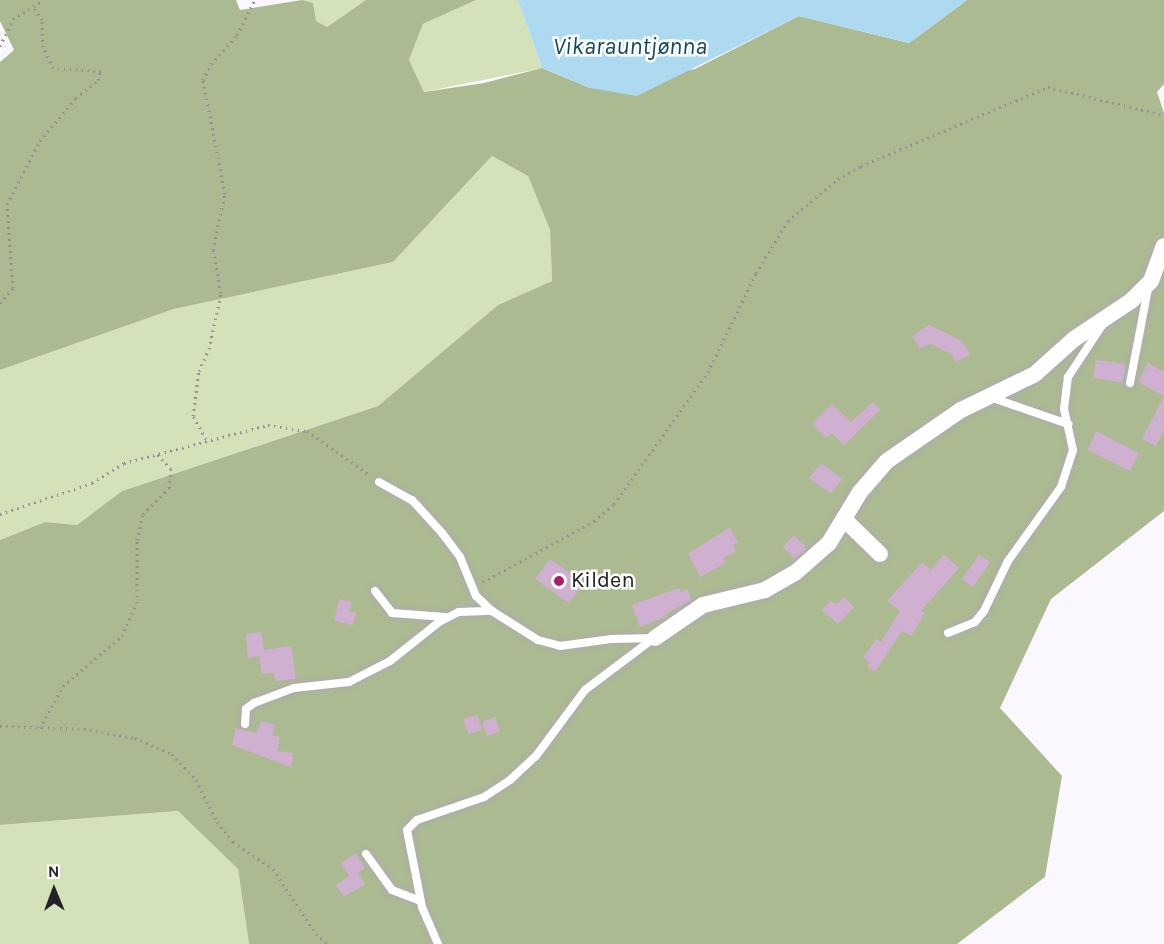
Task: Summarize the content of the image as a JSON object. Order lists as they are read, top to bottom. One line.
{"water":["Vikarauntjønna"],"places":["Kilden"],"north":"top"}
